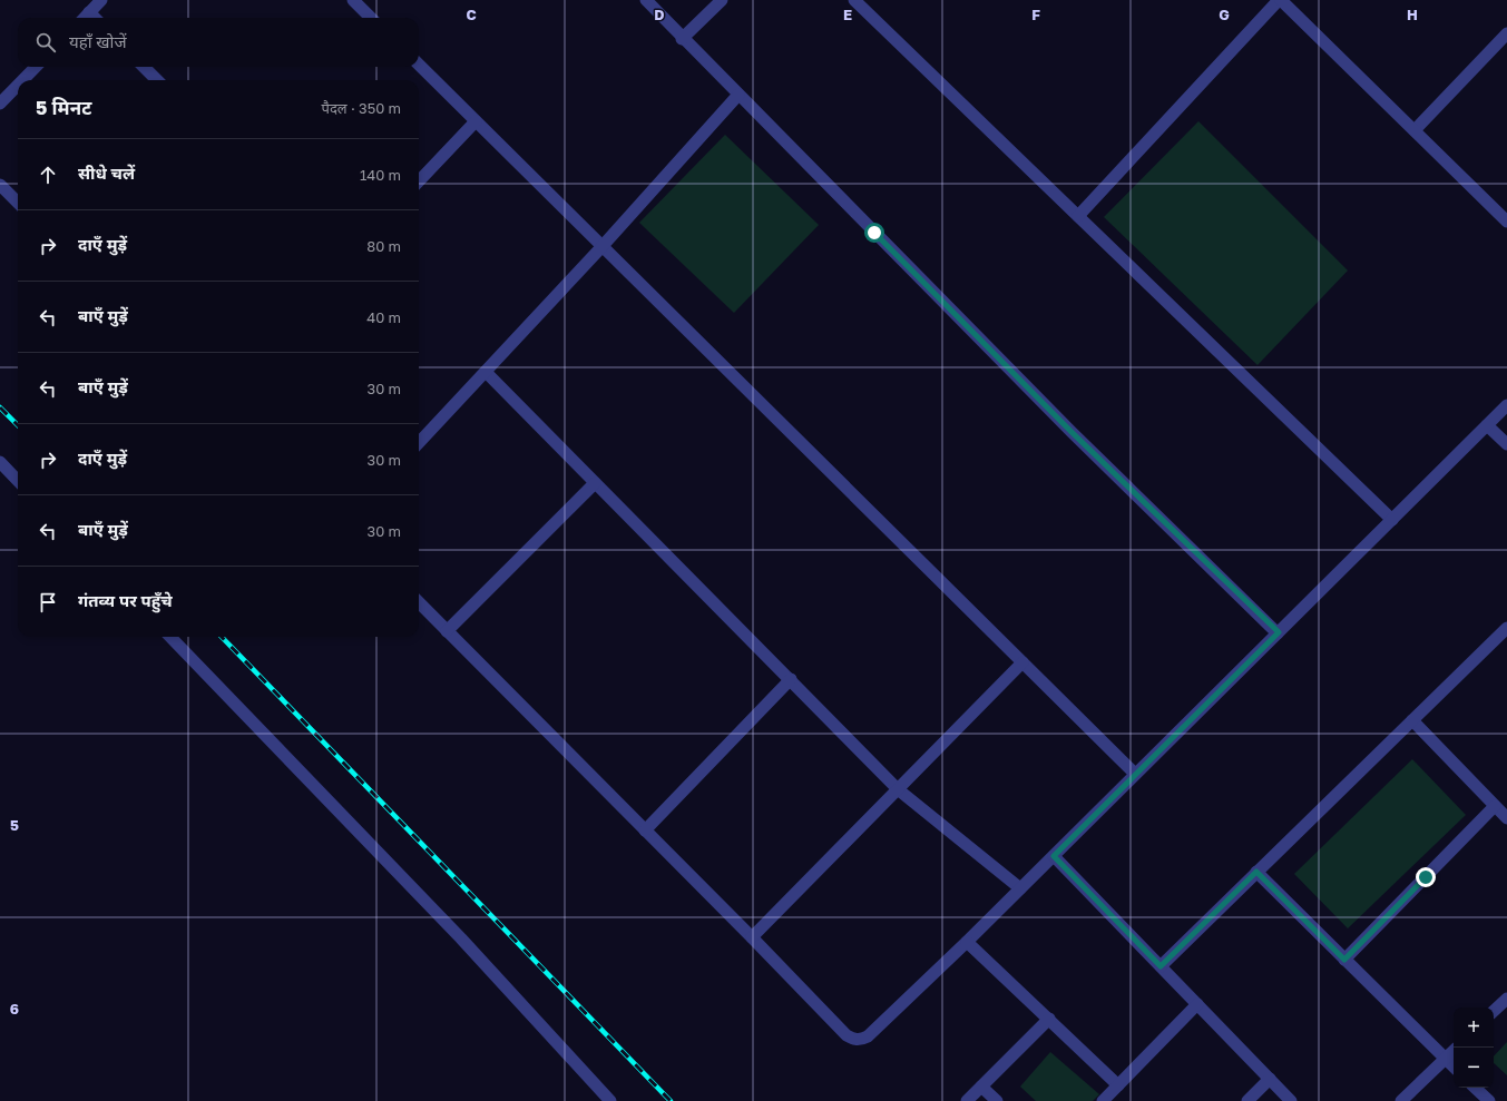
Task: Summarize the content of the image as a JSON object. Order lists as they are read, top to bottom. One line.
{"page":{"search":"यहाँ खोजें","heading":["5 मिनट","पैदल · 350 m"],"list":[["सीधे चलें","140 m"],["दाएँ मुड़ें","80 m"],["बाएँ मुड़ें","40 m"],["बाएँ मुड़ें","30 m"],["दाएँ मुड़ें","30 m"],["बाएँ मुड़ें","30 m"],"गंतव्य पर पहुँचे"],"map_buttons":["+","−"]},"grid":{"columns":["C","D","E","F","G","H"],"rows":["5","6"]}}
